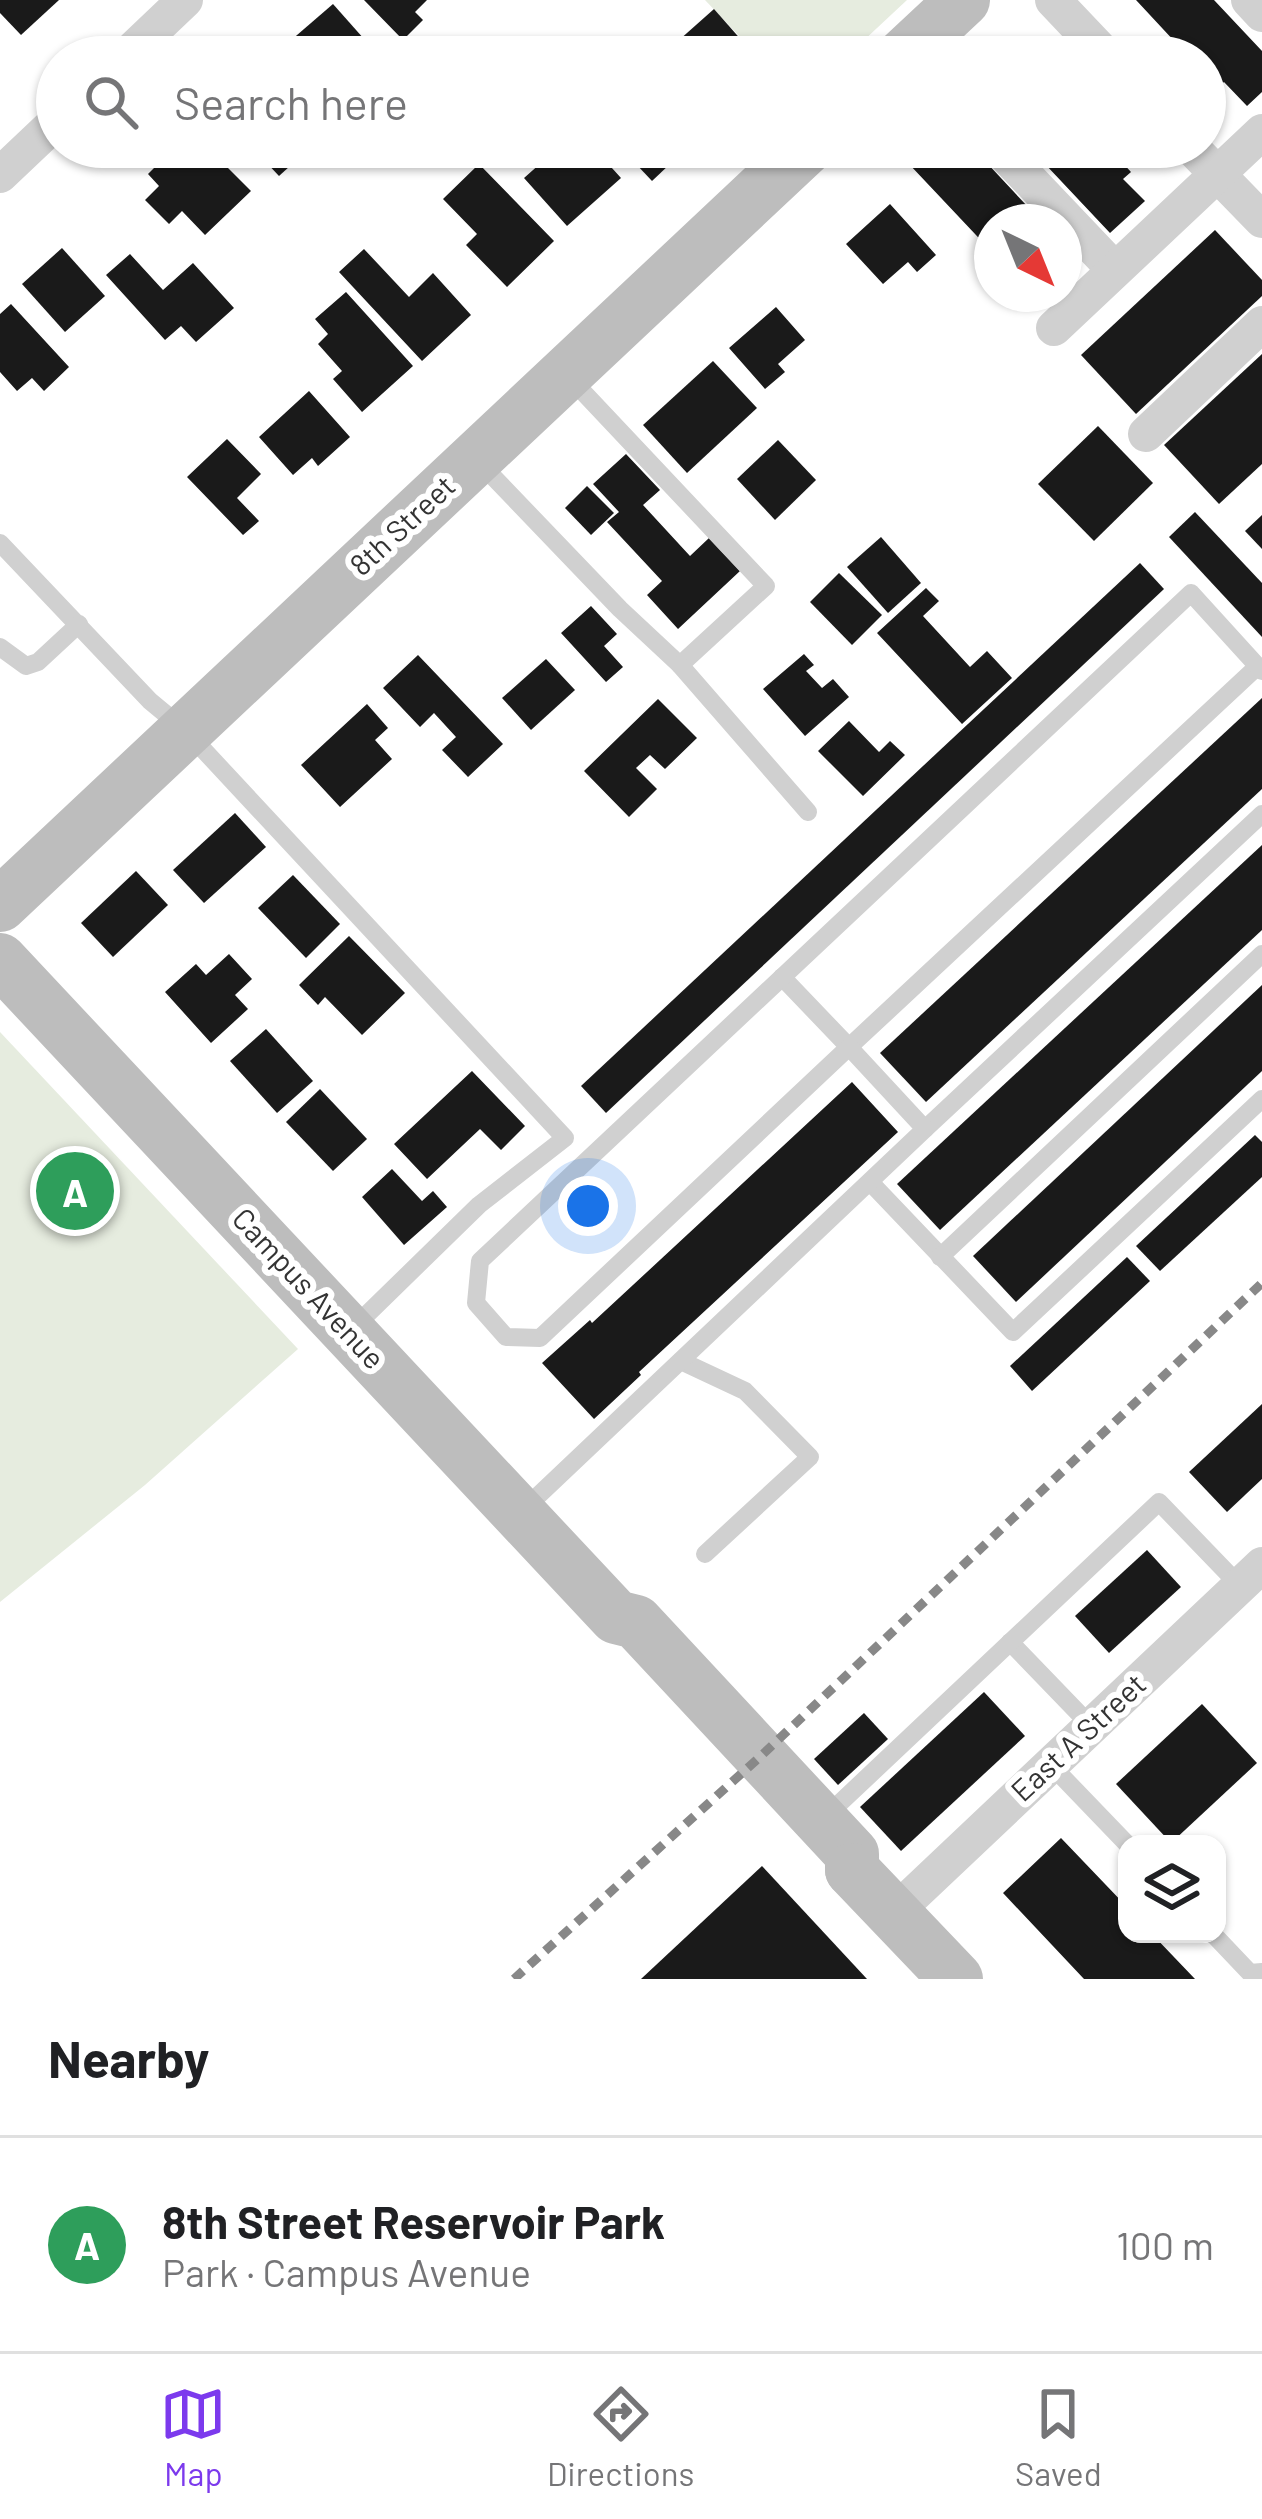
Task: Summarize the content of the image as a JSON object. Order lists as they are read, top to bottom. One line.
{"streets":{"street":["8th Street","Campus Avenue","East A Street"]},"north":"bottom right","page":{"search":"Search here","pins":"A","heading":"Nearby","list":[{"mark":"A","name":"8th Street Reservoir Park","note":"Park · Campus Avenue","value":"100 m"}],"nav":["Map","Directions","Saved"]}}
